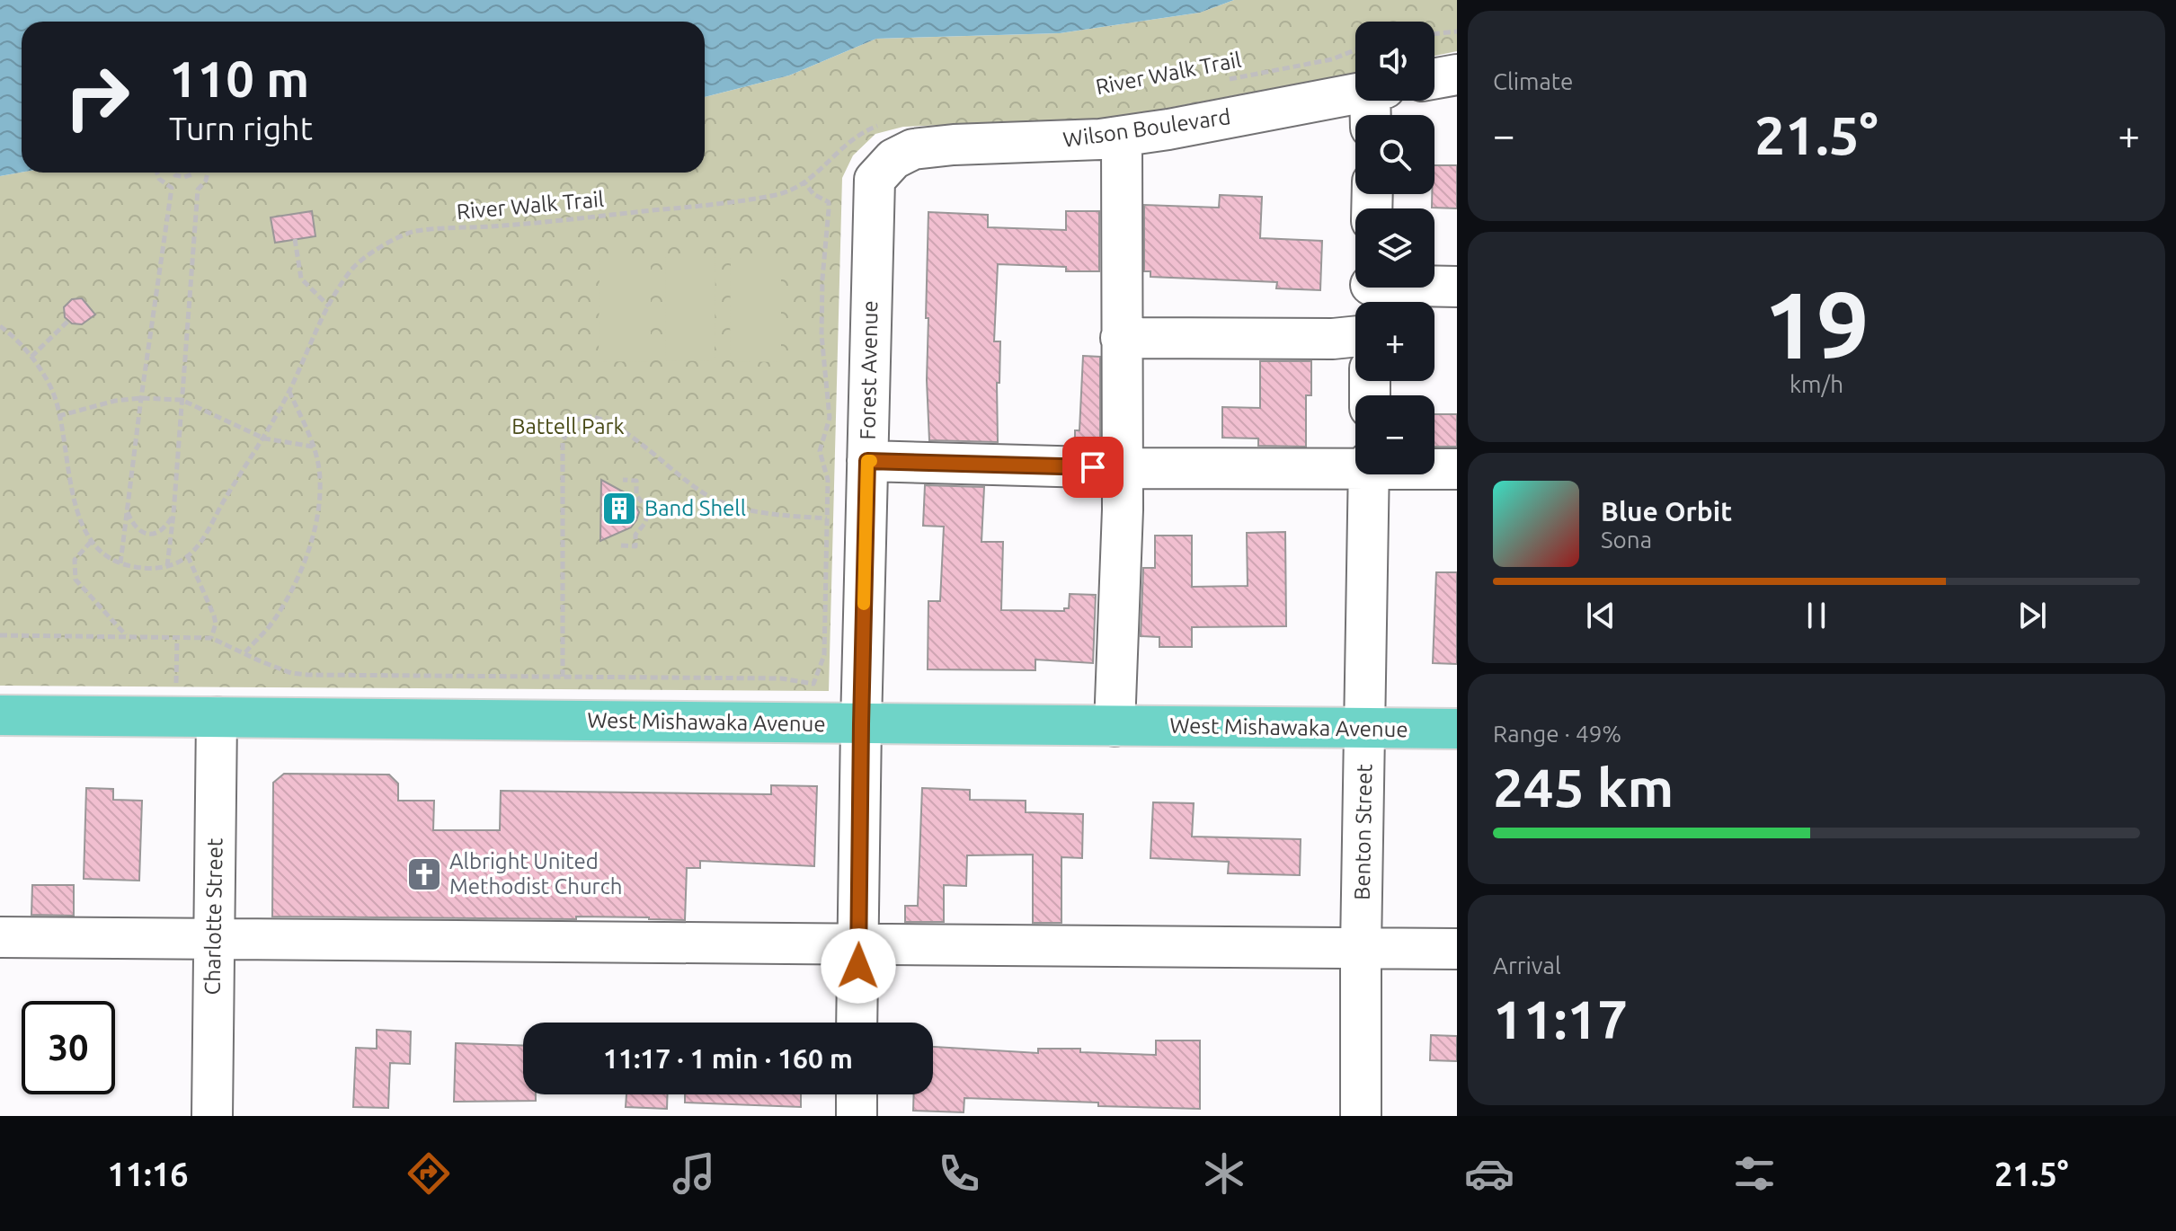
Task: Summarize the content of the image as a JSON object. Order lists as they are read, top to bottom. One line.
{"streets":{"main road":["West Mishawaka Avenue"],"street":["Wilson Boulevard","Forest Avenue","Benton Street","Charlotte Street"],"path":["River Walk Trail"]},"crossings":[["Wilson Boulevard","Forest Avenue"],["Forest Avenue","West Mishawaka Avenue"],["West Mishawaka Avenue","Benton Street"],["West Mishawaka Avenue","Charlotte Street"]],"parks":["Battell Park"],"places":{"building":["Band Shell"],"church":["Albright United Methodist Church"]},"page":{"tile":["Climate",["19","km/h"],["Range · 49%","245 km"],["Arrival","11:17"]],"map_buttons":["+","−"],"turn":["110 m","Turn right"],"heat":["−","21.5°","+"],"song":["Blue Orbit","Sona"],"limit":"30","trip":"11:17 · 1 min · 160 m","tabs":["11:16","21.5°"]}}
